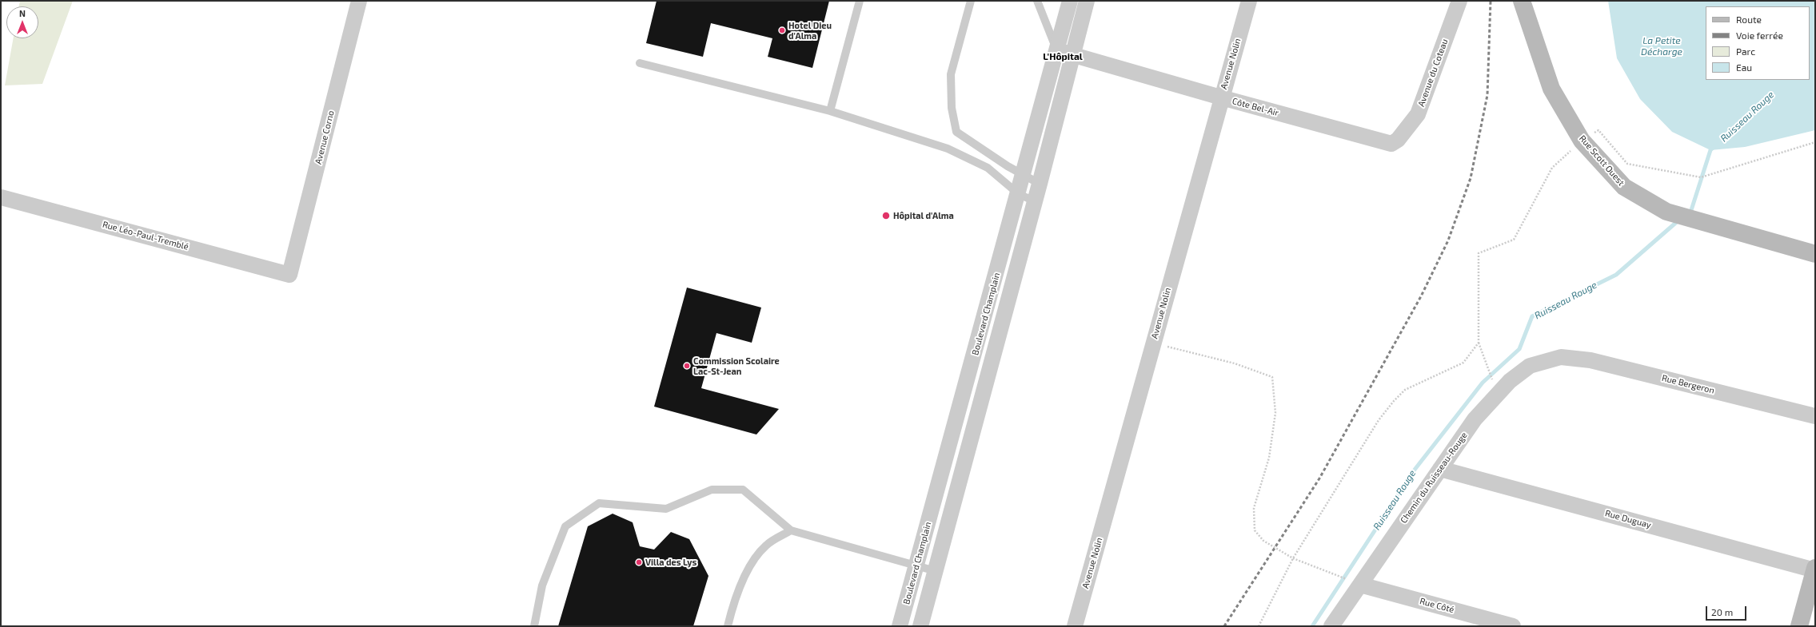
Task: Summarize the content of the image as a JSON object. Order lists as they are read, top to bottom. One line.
{"streets":{"street":["Avenue Nolin","Avenue du Coteau","Côte Bel-Air","Avenue Corno","Rue Scott Ouest","Rue Léo-Paul-Tremblé","Boulevard Champlain","Rue Bergeron","Chemin du Ruisseau-Rouge","Rue Duguay","Rue Côté"]},"crossings":[["Avenue Nolin","Côte Bel-Air"],["Avenue du Coteau","Côte Bel-Air"],["Côte Bel-Air","Boulevard Champlain"],["Avenue Corno","Rue Léo-Paul-Tremblé"],["Rue Bergeron","Chemin du Ruisseau-Rouge"],["Chemin du Ruisseau-Rouge","Rue Duguay"],["Chemin du Ruisseau-Rouge","Rue Côté"]],"districts":["L'Hôpital"],"water":["La Petite Décharge","Ruisseau Rouge"],"places":["Hotel Dieu d'Alma","Hôpital d'Alma","Commission Scolaire Lac-St-Jean","Villa des Lys"],"legend":["Route","Voie ferrée","Parc","Eau"],"scale_bar":"20 m","north":"top"}
